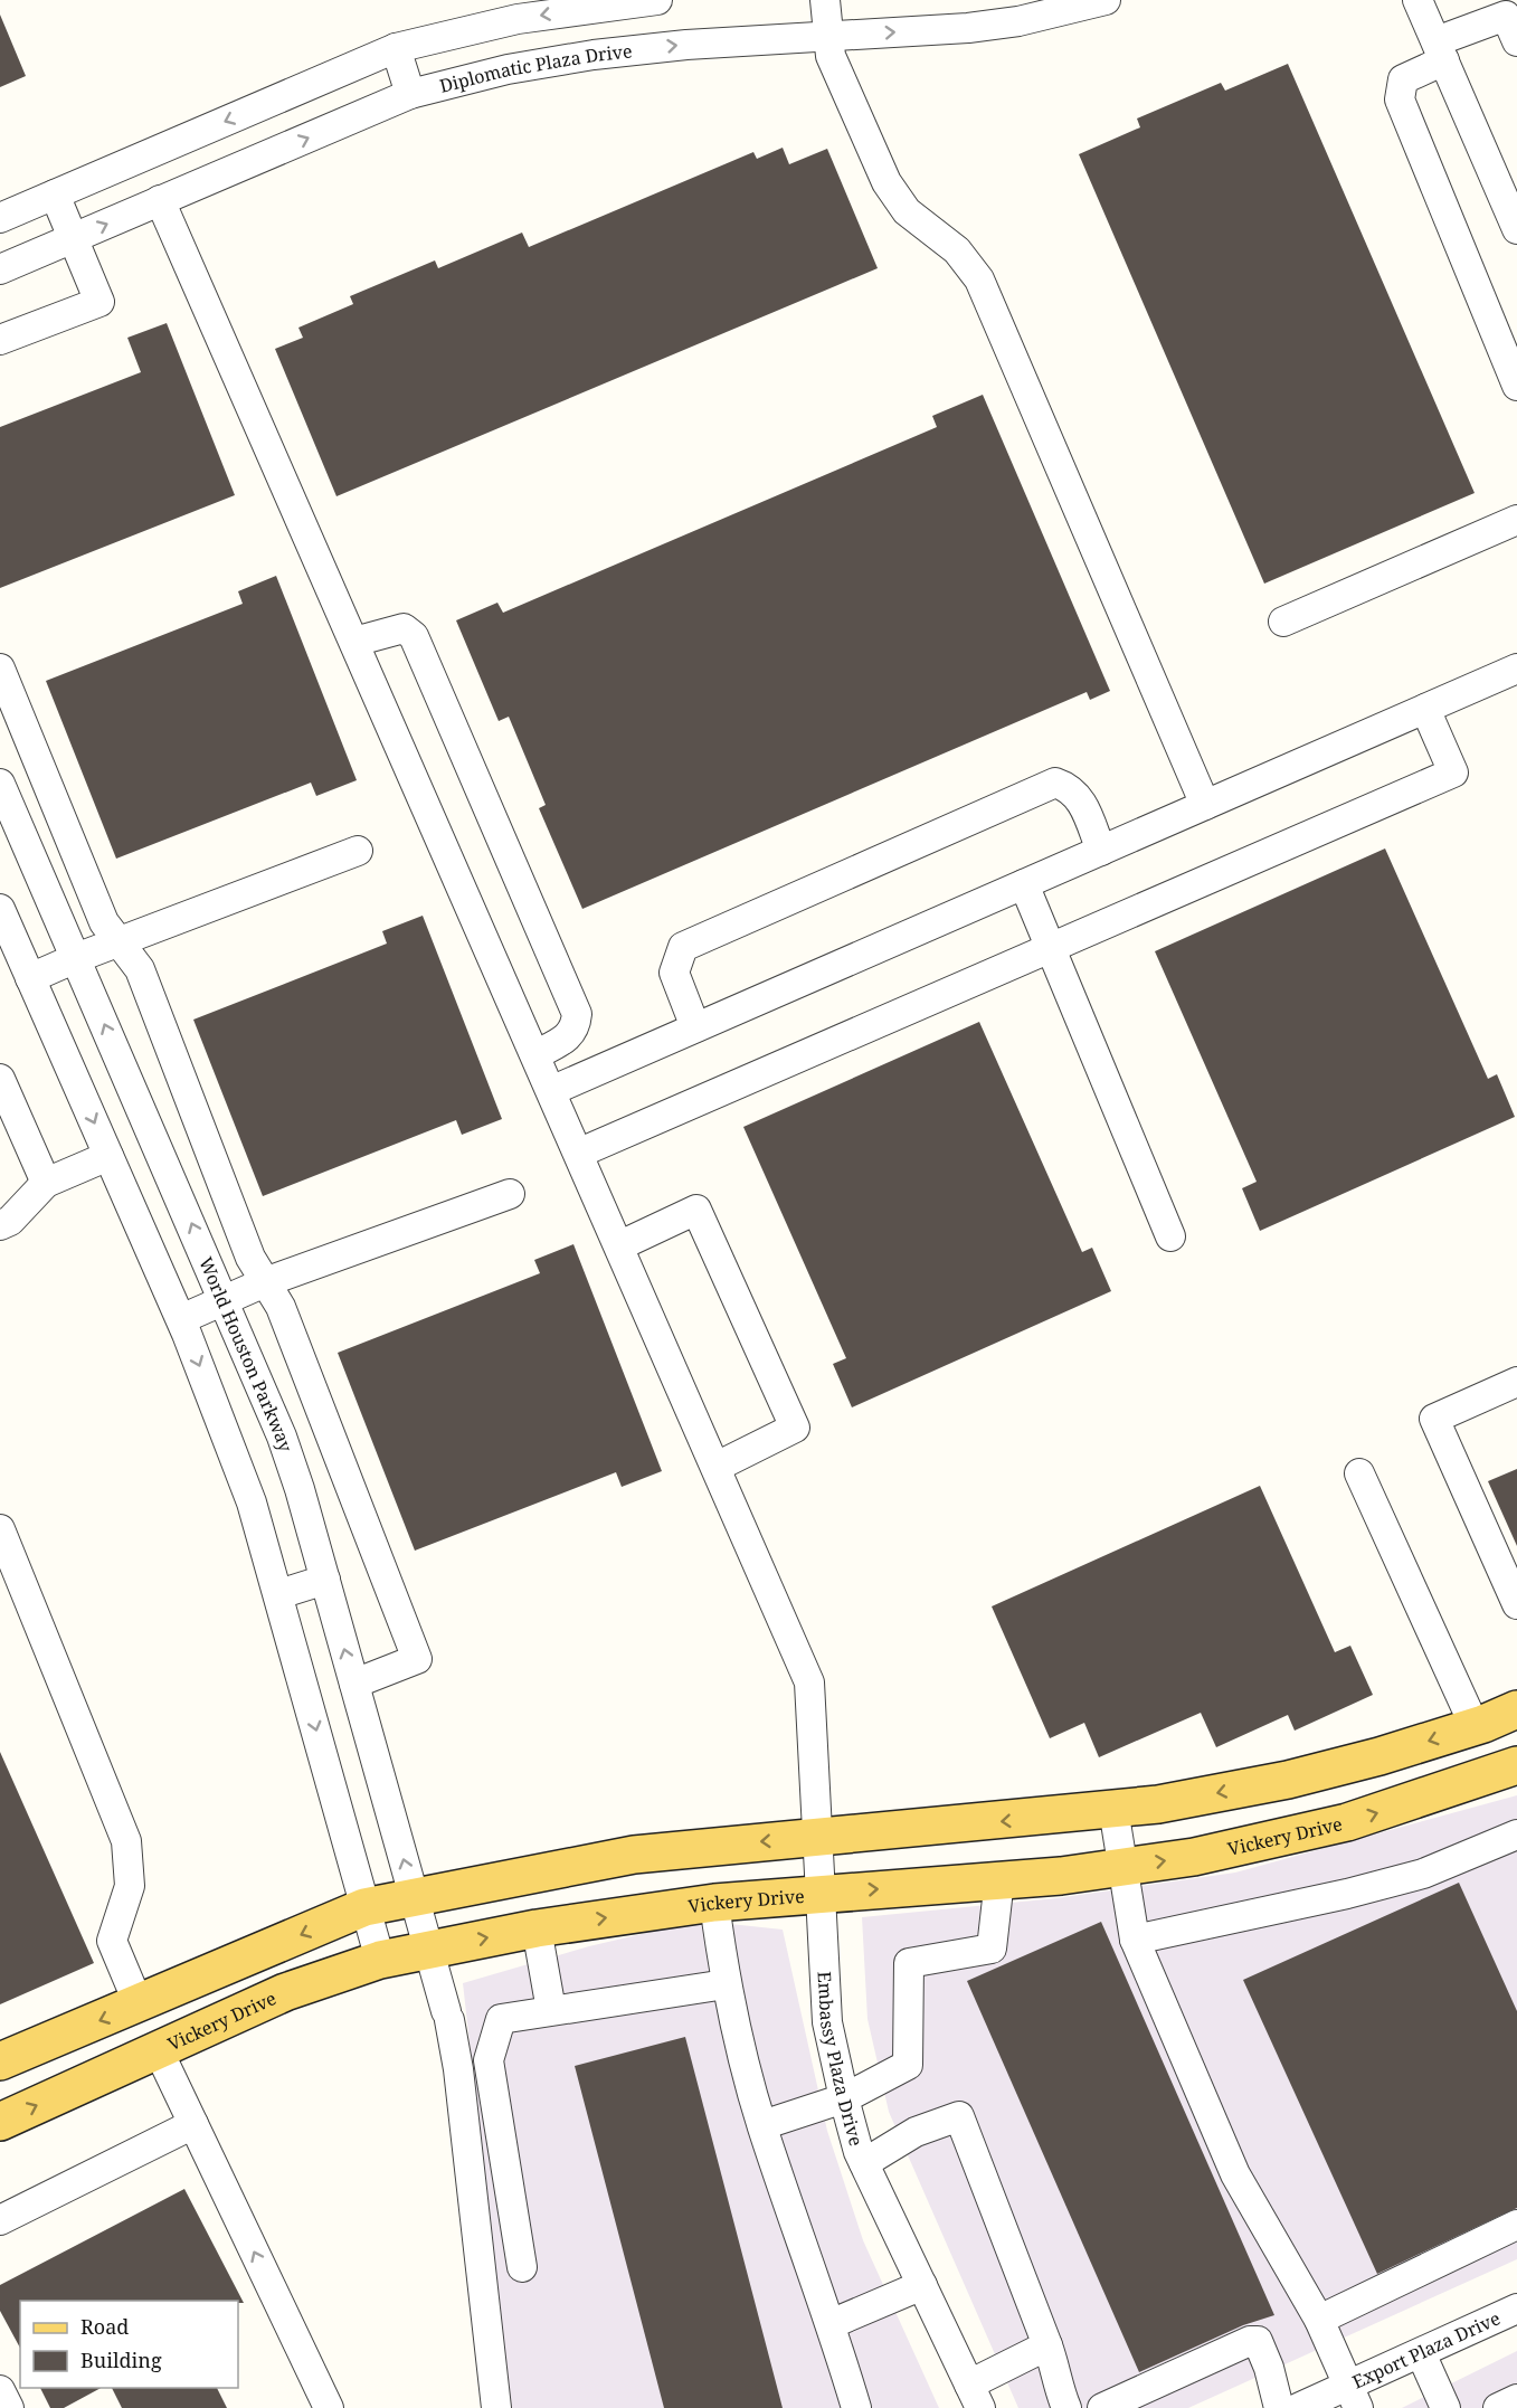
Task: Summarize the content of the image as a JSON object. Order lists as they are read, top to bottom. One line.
{"streets":{"main road":["Vickery Drive"],"street":["Diplomatic Plaza Drive","World Houston Parkway","Embassy Plaza Drive","Export Plaza Drive"]},"crossings":[["World Houston Parkway","Vickery Drive"],["Vickery Drive","Embassy Plaza Drive"]],"legend":["Road","Building"]}
